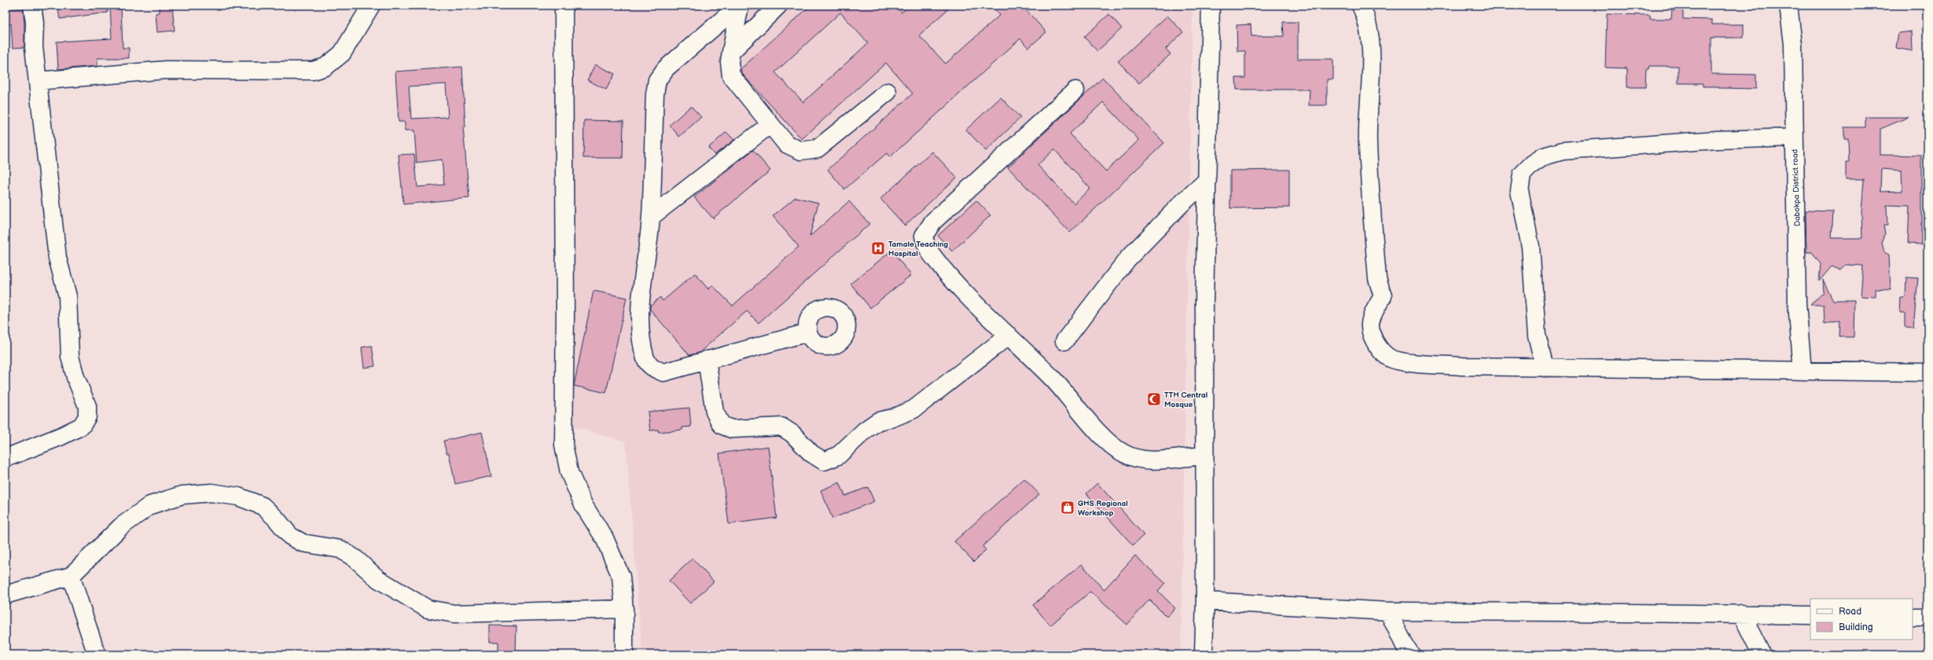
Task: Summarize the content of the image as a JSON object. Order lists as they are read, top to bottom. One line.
{"streets":{"street":["Dabokpa District road"]},"places":{"hospital":["Tamale Teaching Hospital"],"mosque":["TTH Central Mosque"],"shop":["GHS Regional Workshop"]},"legend":["Road","Building"]}
